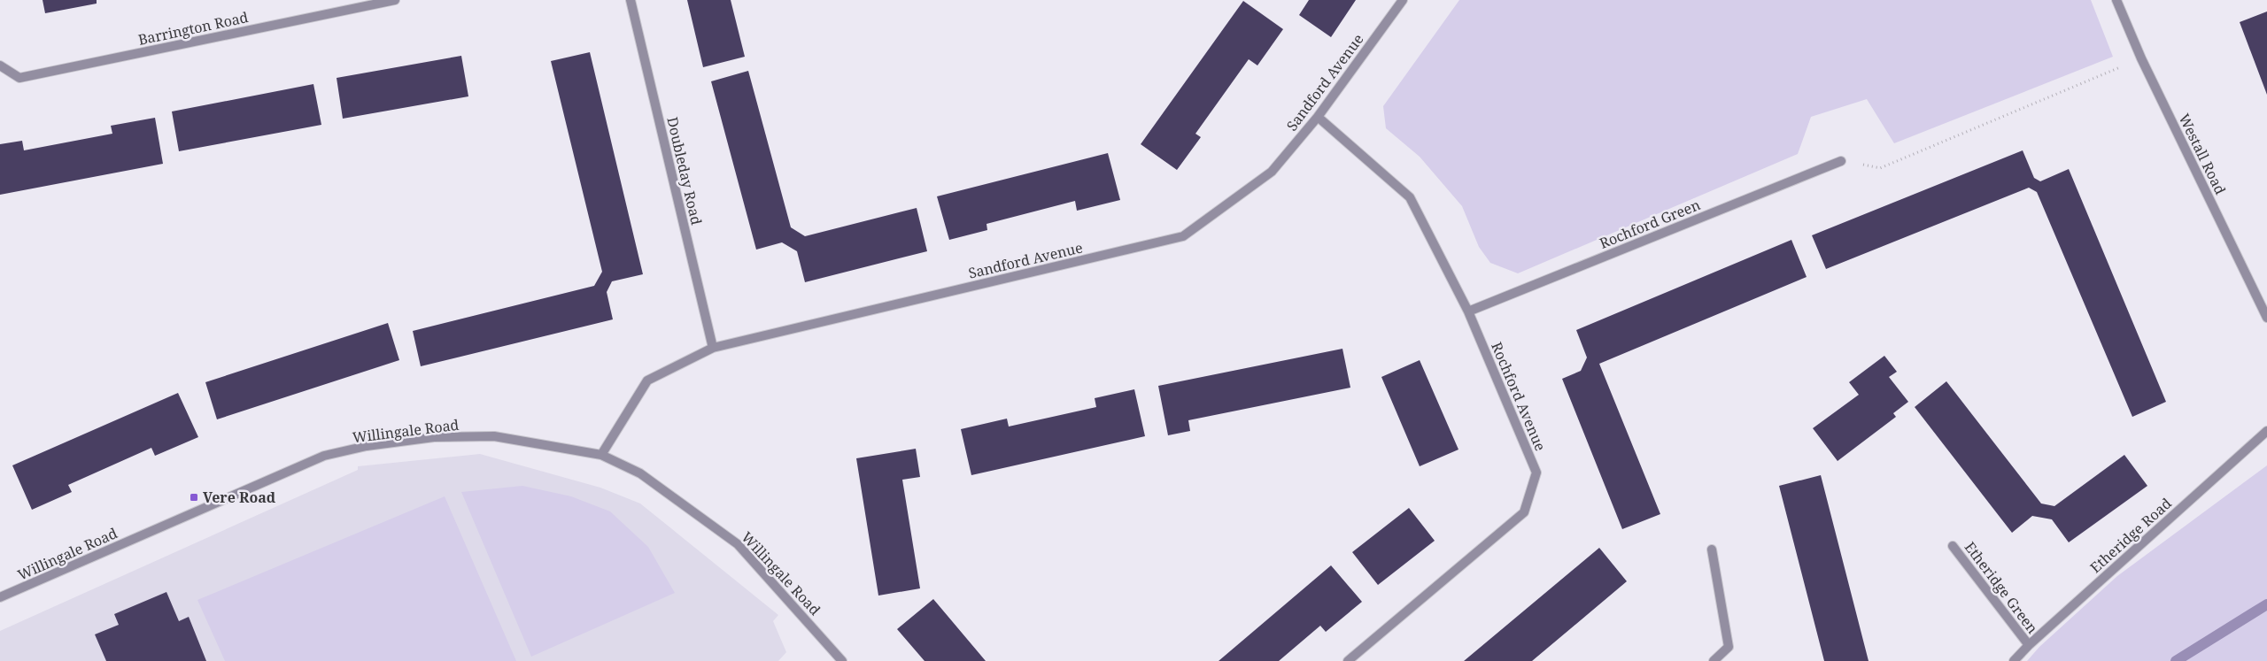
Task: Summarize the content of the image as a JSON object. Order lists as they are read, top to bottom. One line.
{"streets":{"street":["Barrington Road","Sandford Avenue","Westall Road","Doubleday Road","Rochford Green","Rochford Avenue","Willingale Road","Etheridge Road","Etheridge Green"]},"crossings":[["Sandford Avenue","Doubleday Road"],["Sandford Avenue","Rochford Avenue"],["Sandford Avenue","Willingale Road"],["Rochford Green","Rochford Avenue"],["Etheridge Road","Etheridge Green"]],"places":{"transit":["Vere Road"]}}
